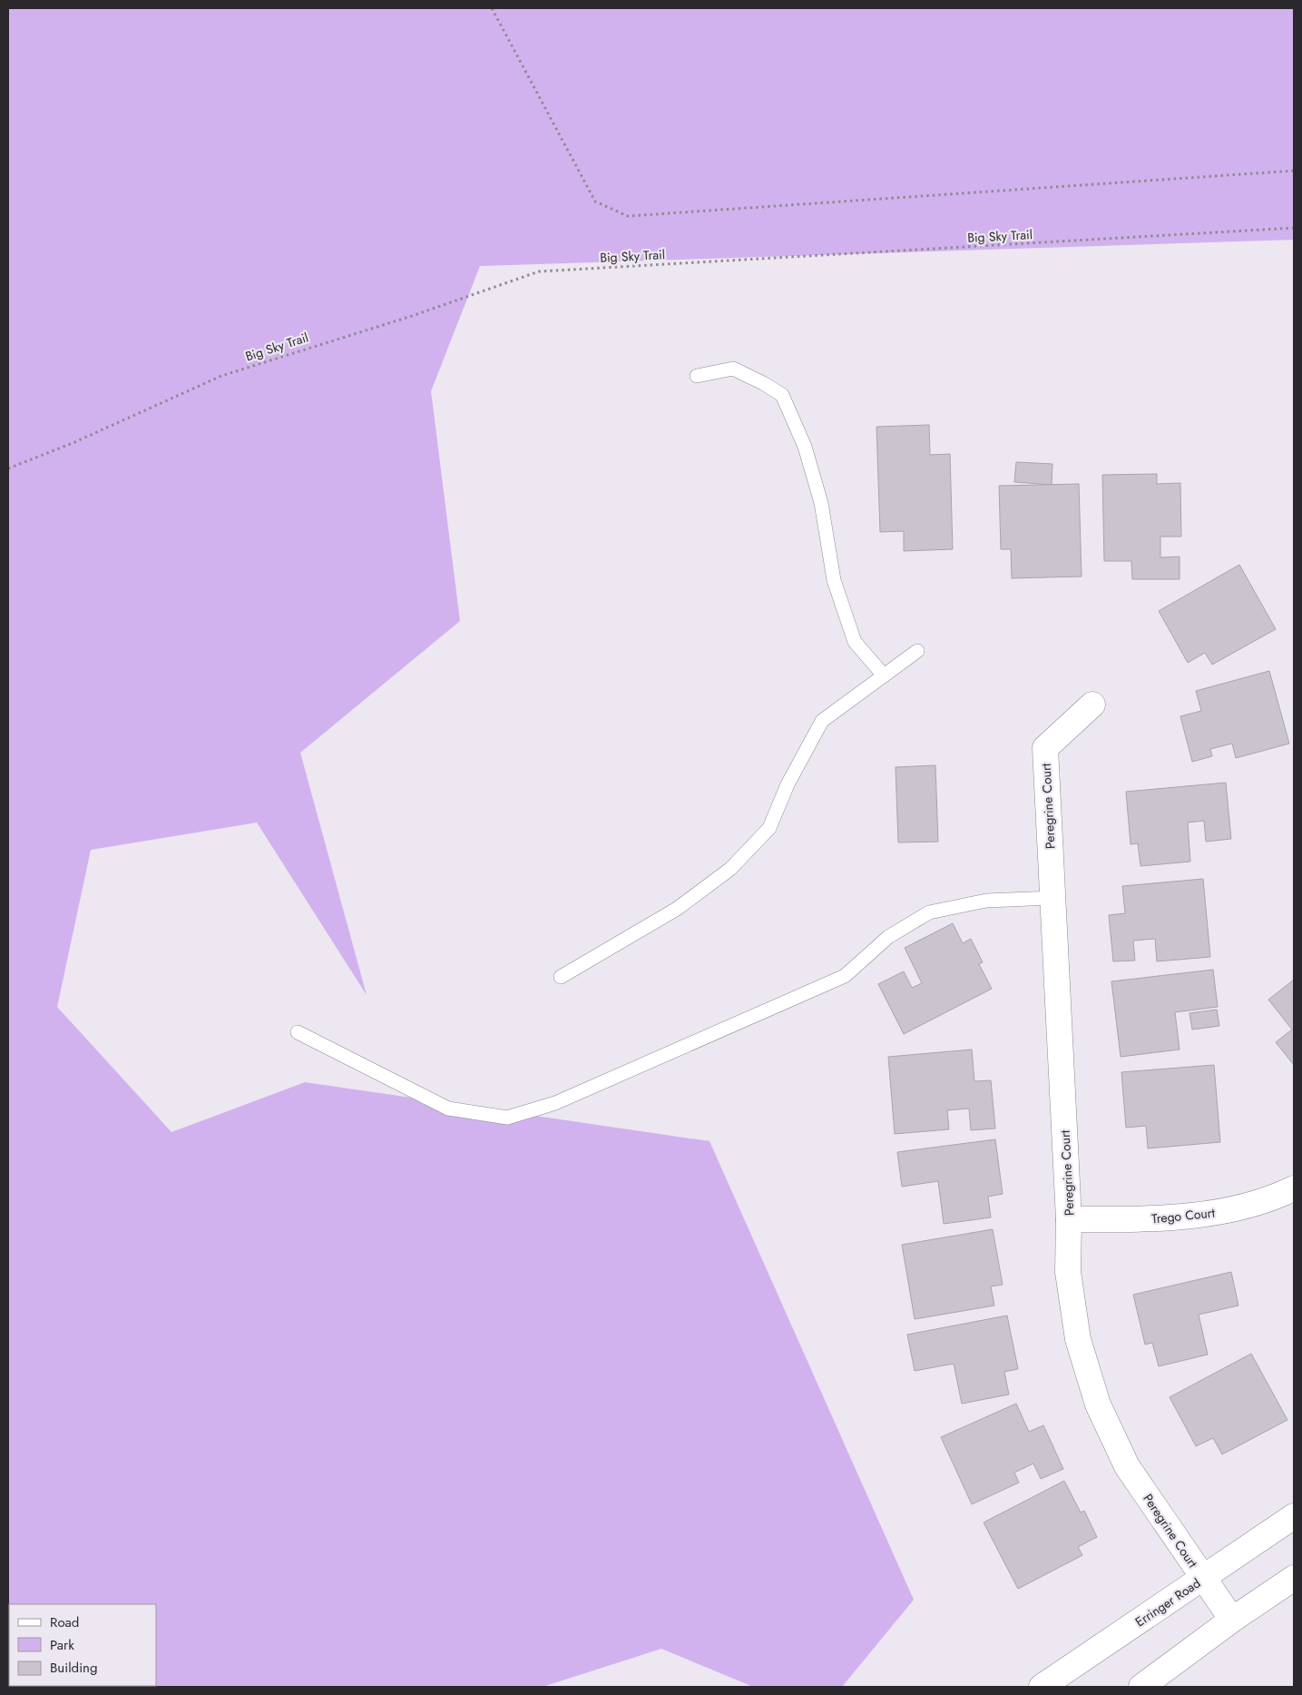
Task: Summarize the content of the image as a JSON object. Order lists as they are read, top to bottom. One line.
{"streets":{"street":["Peregrine Court","Trego Court","Erringer Road"],"path":["Big Sky Trail"]},"crossings":[["Peregrine Court","Trego Court"],["Peregrine Court","Erringer Road"]],"legend":["Road","Park","Building"]}
